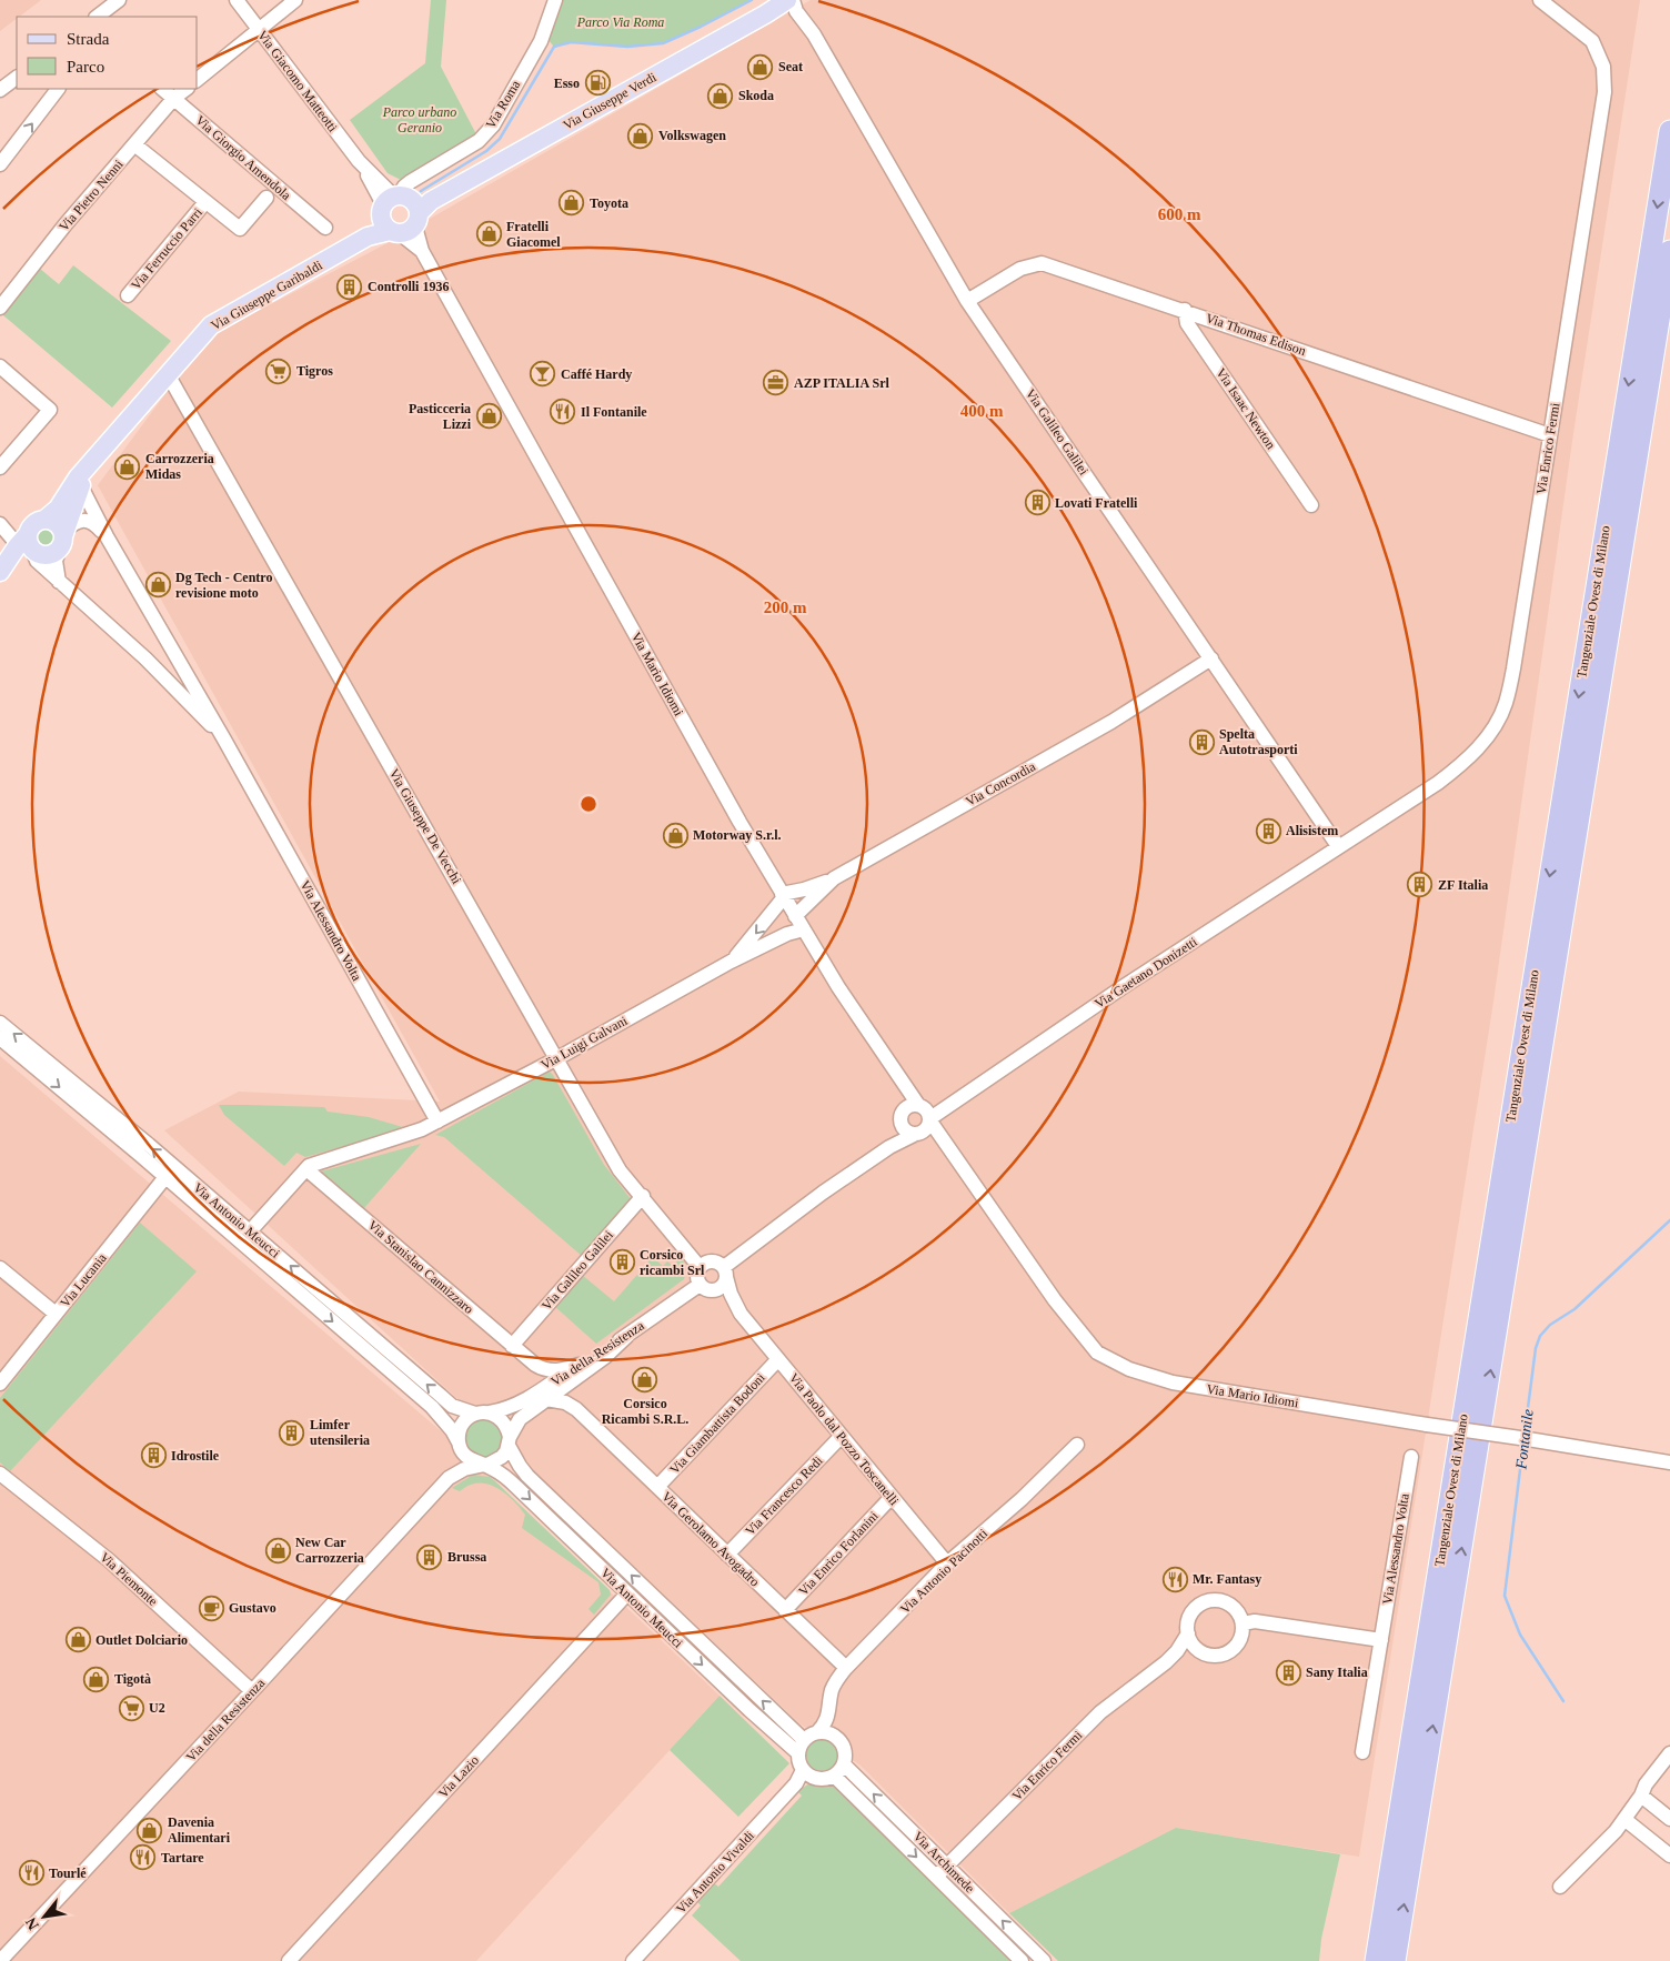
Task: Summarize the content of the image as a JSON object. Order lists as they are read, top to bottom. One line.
{"streets":{"highway":["Tangenziale Ovest di Milano"],"main road":["Via Giuseppe Verdi","Via Giuseppe Garibaldi"],"street":["Via Giacomo Matteotti","Via Roma","Via Giorgio Amendola","Via Pietro Nenni","Via Ferruccio Parri","Via Thomas Edison","Via Isaac Newton","Via Galileo Galilei","Via Enrico Fermi","Via Mario Idiomi","Via Concordia","Via Giuseppe De Vecchi","Via Alessandro Volta","Via Gaetano Donizetti","Via Luigi Galvani","Via Antonio Meucci","Via Stanislao Cannizzaro","Via Lucania","Via della Resistenza","Via Giambattista Bodoni","Via Paolo dal Pozzo Toscanelli","Via Francesco Redi","Via Gerolamo Avogadro","Via Enrico Forlanini","Via Antonio Pacinotti","Via Piemonte","Via Lazio","Via Archimede","Via Antonio Vivaldi"]},"crossings":[["Via Giacomo Matteotti","Via Giuseppe Verdi"],["Via Giacomo Matteotti","Via Roma"],["Via Giacomo Matteotti","Via Giuseppe Garibaldi"],["Via Giacomo Matteotti","Via Mario Idiomi"],["Via Giuseppe Verdi","Via Roma"],["Via Giuseppe Verdi","Via Giuseppe Garibaldi"],["Via Giuseppe Verdi","Via Mario Idiomi"],["Via Roma","Via Giuseppe Garibaldi"],["Via Roma","Via Mario Idiomi"],["Via Giorgio Amendola","Via Pietro Nenni"],["Via Giuseppe Garibaldi","Via Mario Idiomi"],["Via Giuseppe Garibaldi","Via Giuseppe De Vecchi"],["Via Giuseppe Garibaldi","Via Alessandro Volta"],["Via Thomas Edison","Via Isaac Newton"],["Via Thomas Edison","Via Galileo Galilei"],["Via Thomas Edison","Via Enrico Fermi"],["Via Galileo Galilei","Via Enrico Fermi"],["Via Galileo Galilei","Via Concordia"],["Via Galileo Galilei","Via Giuseppe De Vecchi"],["Via Galileo Galilei","Via Gaetano Donizetti"],["Via Galileo Galilei","Via Stanislao Cannizzaro"],["Via Enrico Fermi","Via Gaetano Donizetti"],["Via Enrico Fermi","Via Archimede"],["Via Mario Idiomi","Via Concordia"],["Via Mario Idiomi","Via Gaetano Donizetti"],["Via Mario Idiomi","Via Luigi Galvani"],["Via Giuseppe De Vecchi","Via Luigi Galvani"],["Via Giuseppe De Vecchi","Via della Resistenza"],["Via Giuseppe De Vecchi","Via Paolo dal Pozzo Toscanelli"],["Via Alessandro Volta","Via Luigi Galvani"],["Via Luigi Galvani","Via Stanislao Cannizzaro"],["Via Antonio Meucci","Via Lucania"],["Via Antonio Meucci","Via della Resistenza"],["Via Antonio Meucci","Via Antonio Pacinotti"],["Via Antonio Meucci","Via Lazio"],["Via Antonio Meucci","Via Archimede"],["Via Antonio Meucci","Via Antonio Vivaldi"],["Via della Resistenza","Via Paolo dal Pozzo Toscanelli"],["Via della Resistenza","Via Gerolamo Avogadro"],["Via della Resistenza","Via Piemonte"],["Via Giambattista Bodoni","Via Paolo dal Pozzo Toscanelli"],["Via Giambattista Bodoni","Via Gerolamo Avogadro"],["Via Paolo dal Pozzo Toscanelli","Via Francesco Redi"],["Via Paolo dal Pozzo Toscanelli","Via Enrico Forlanini"],["Via Paolo dal Pozzo Toscanelli","Via Antonio Pacinotti"],["Via Francesco Redi","Via Gerolamo Avogadro"],["Via Gerolamo Avogadro","Via Enrico Forlanini"],["Via Gerolamo Avogadro","Via Antonio Pacinotti"],["Via Antonio Pacinotti","Via Archimede"],["Via Antonio Pacinotti","Via Antonio Vivaldi"],["Via Archimede","Via Antonio Vivaldi"]],"water":["Fontanile"],"parks":["Parco Via Roma","Parco urbano Geranio"],"places":{"shop":["Seat","Skoda","Volkswagen","Toyota","Fratelli Giacomel","Pasticceria Lizzi","Carrozzeria Midas","Dg Tech - Centro revisione moto","Motorway S.r.l.","Corsico Ricambi S.R.L.","New Car Carrozzeria","Outlet Dolciario","Tigotà","Davenia Alimentari"],"fuel station":["Esso"],"building":["Controlli 1936","Lovati Fratelli","Spelta Autotrasporti","Alisistem","ZF Italia","Corsico ricambi Srl","Limfer utensileria","Idrostile","Brussa","Sany Italia"],"supermarket":["Tigros","U2"],"bar":["Caffé Hardy"],"office":["AZP ITALIA Srl"],"restaurant":["Il Fontanile","Mr. Fantasy","Tartare","Tourlé"],"cafe":["Gustavo"]},"legend":["Strada","Parco"],"north":"bottom left","rings":["600 m","400 m","200 m"]}
